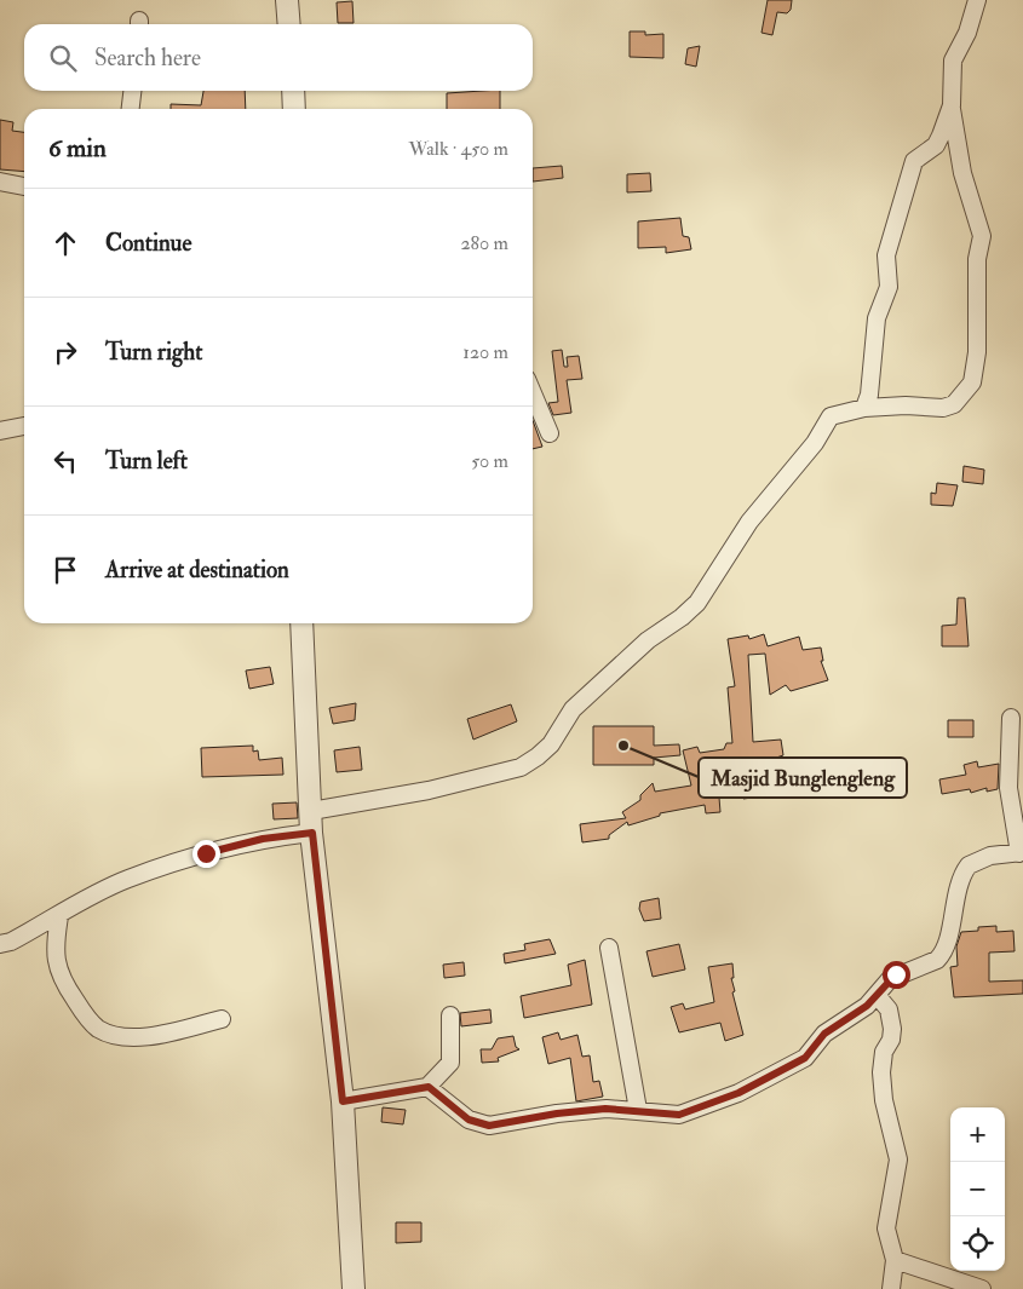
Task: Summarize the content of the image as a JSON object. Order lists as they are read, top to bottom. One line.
{"places":["Masjid Bunglengleng"],"page":{"search":"Search here","heading":["6 min","Walk · 450 m"],"list":[["Continue","280 m"],["Turn right","120 m"],["Turn left","50 m"],"Arrive at destination"],"map_buttons":["+","−"]}}
